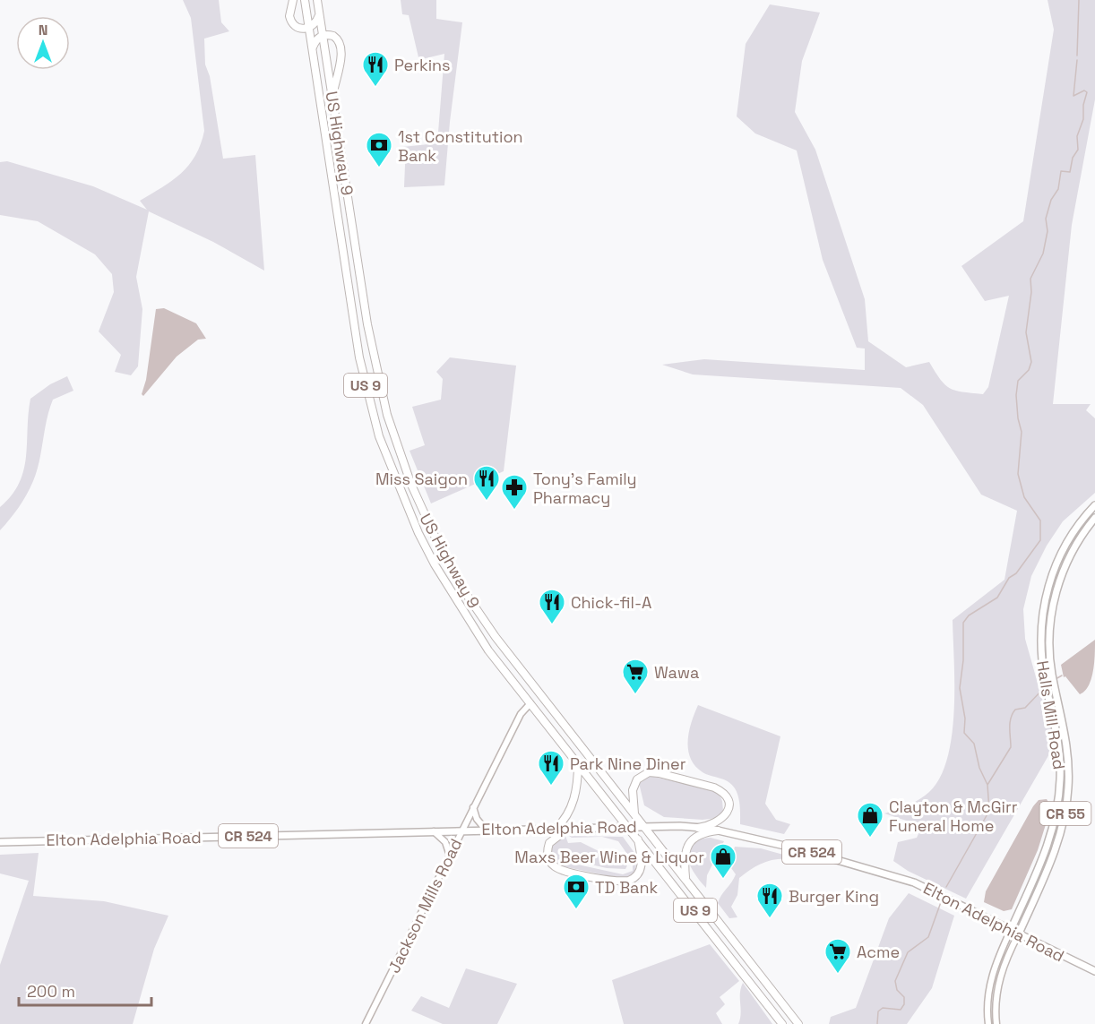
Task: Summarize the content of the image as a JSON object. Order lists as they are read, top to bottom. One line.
{"streets":{"highway":["US Highway 9","US 9"],"main road":["Halls Mill Road","CR 55","Elton Adelphia Road","CR 524","Jackson Mills Road"]},"crossings":[["US Highway 9","Elton Adelphia Road"],["US Highway 9","Jackson Mills Road"],["Halls Mill Road","Elton Adelphia Road"],["Elton Adelphia Road","Jackson Mills Road"]],"places":{"restaurant":["Perkins","Miss Saigon","Chick-fil-A","Park Nine Diner","Burger King"],"bank":["1st Constitution Bank","TD Bank"],"pharmacy":["Tony's Family Pharmacy"],"supermarket":["Wawa","Acme"],"shop":["Clayton & McGirr Funeral Home","Maxs Beer Wine & Liquor"]},"scale_bar":"200 m","north":"top"}
